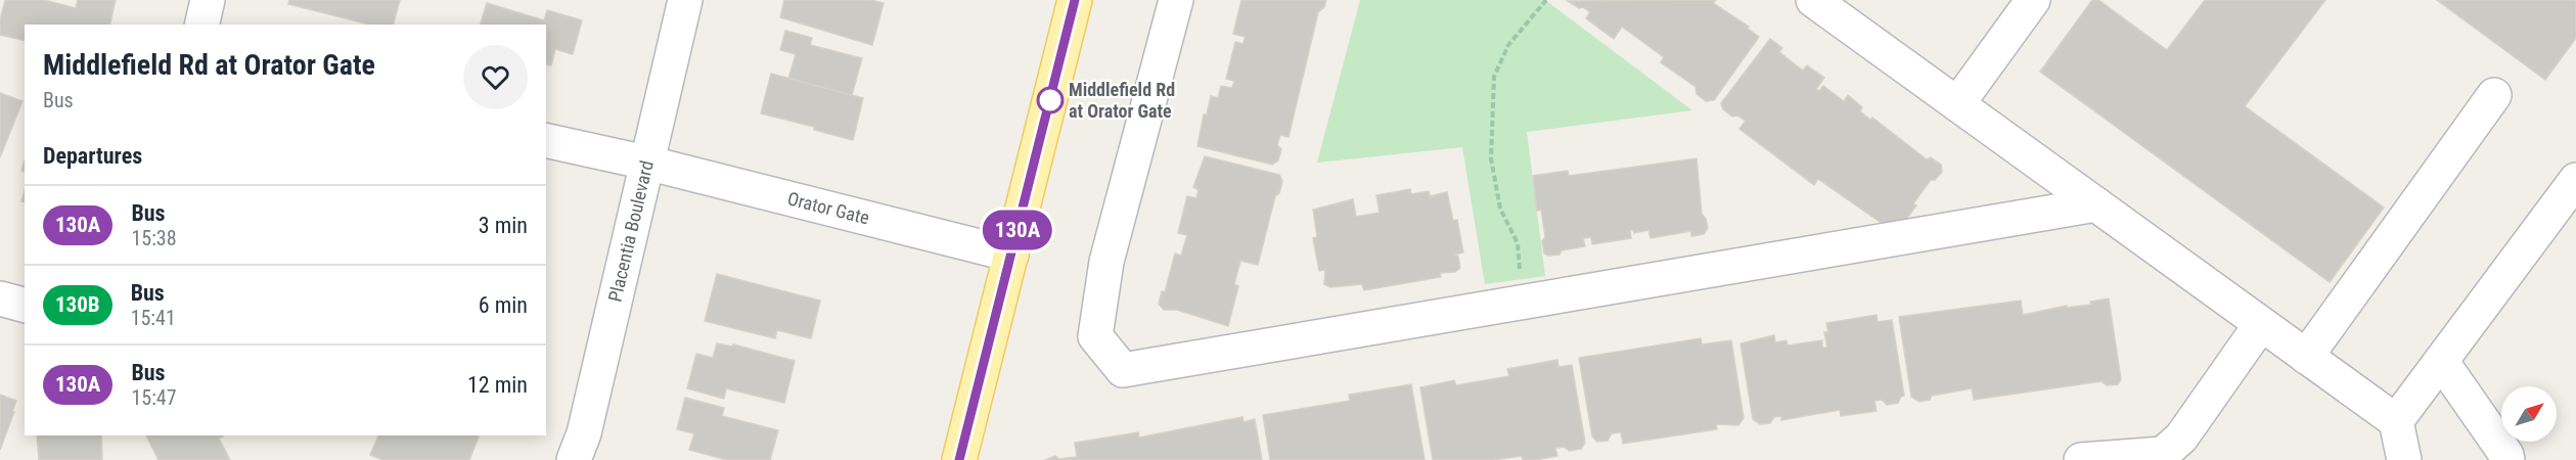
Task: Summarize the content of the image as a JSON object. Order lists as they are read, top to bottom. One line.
{"streets":{"street":["Orator Gate","Placentia Boulevard"]},"crossings":[["Orator Gate","Placentia Boulevard"]],"places":["Middlefield Rd at Orator Gate"],"lines":["bus line 130A"],"north":"top right","page":{"on_map":"130A","heading":[["Middlefield Rd at Orator Gate","Bus"],"Departures"],"list":[{"mark":"130A","name":"Bus","note":"15:38","value":"3 min"},{"mark":"130B","name":"Bus","note":"15:41","value":"6 min"},{"mark":"130A","name":"Bus","note":"15:47","value":"12 min"}]}}
